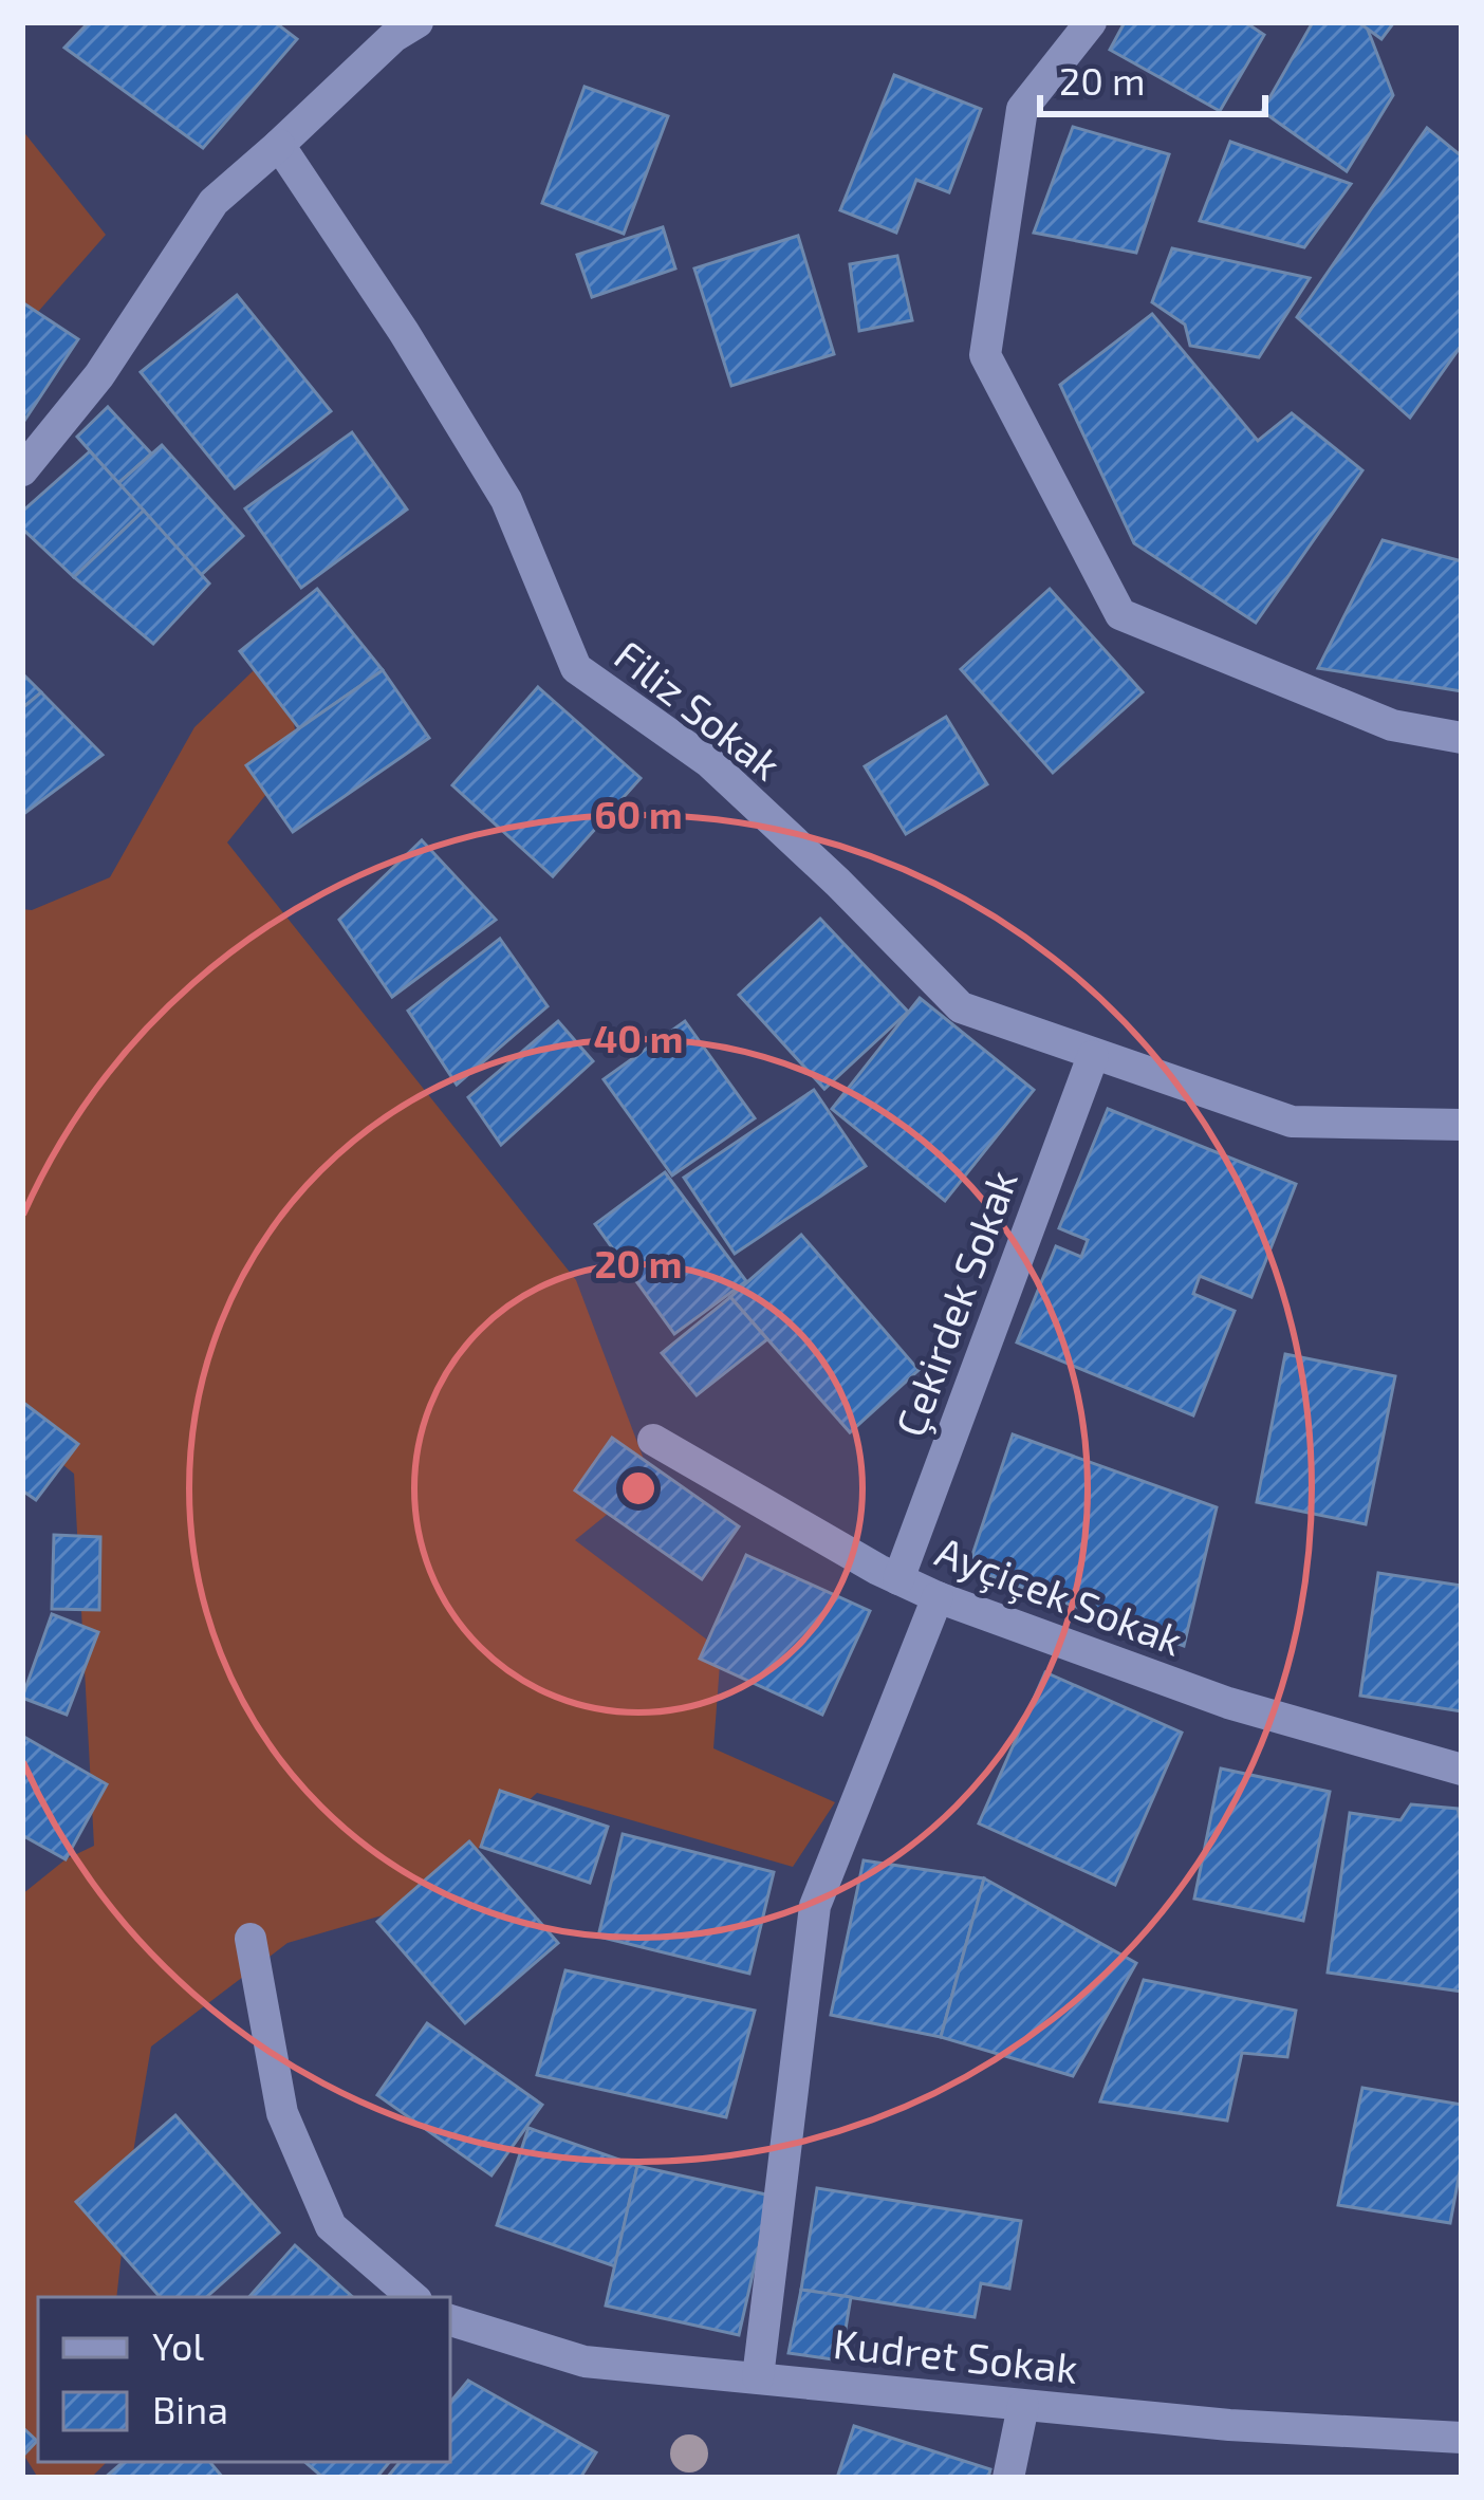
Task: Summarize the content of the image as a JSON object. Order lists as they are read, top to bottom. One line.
{"streets":{"street":["Filiz Sokak","Çekirdek Sokak","Ayçiçek Sokak","Kudret Sokak"]},"crossings":[["Filiz Sokak","Çekirdek Sokak"],["Çekirdek Sokak","Ayçiçek Sokak"]],"legend":["Yol","Bina"],"scale_bar":"20 m","rings":["60 m","40 m","20 m"]}
